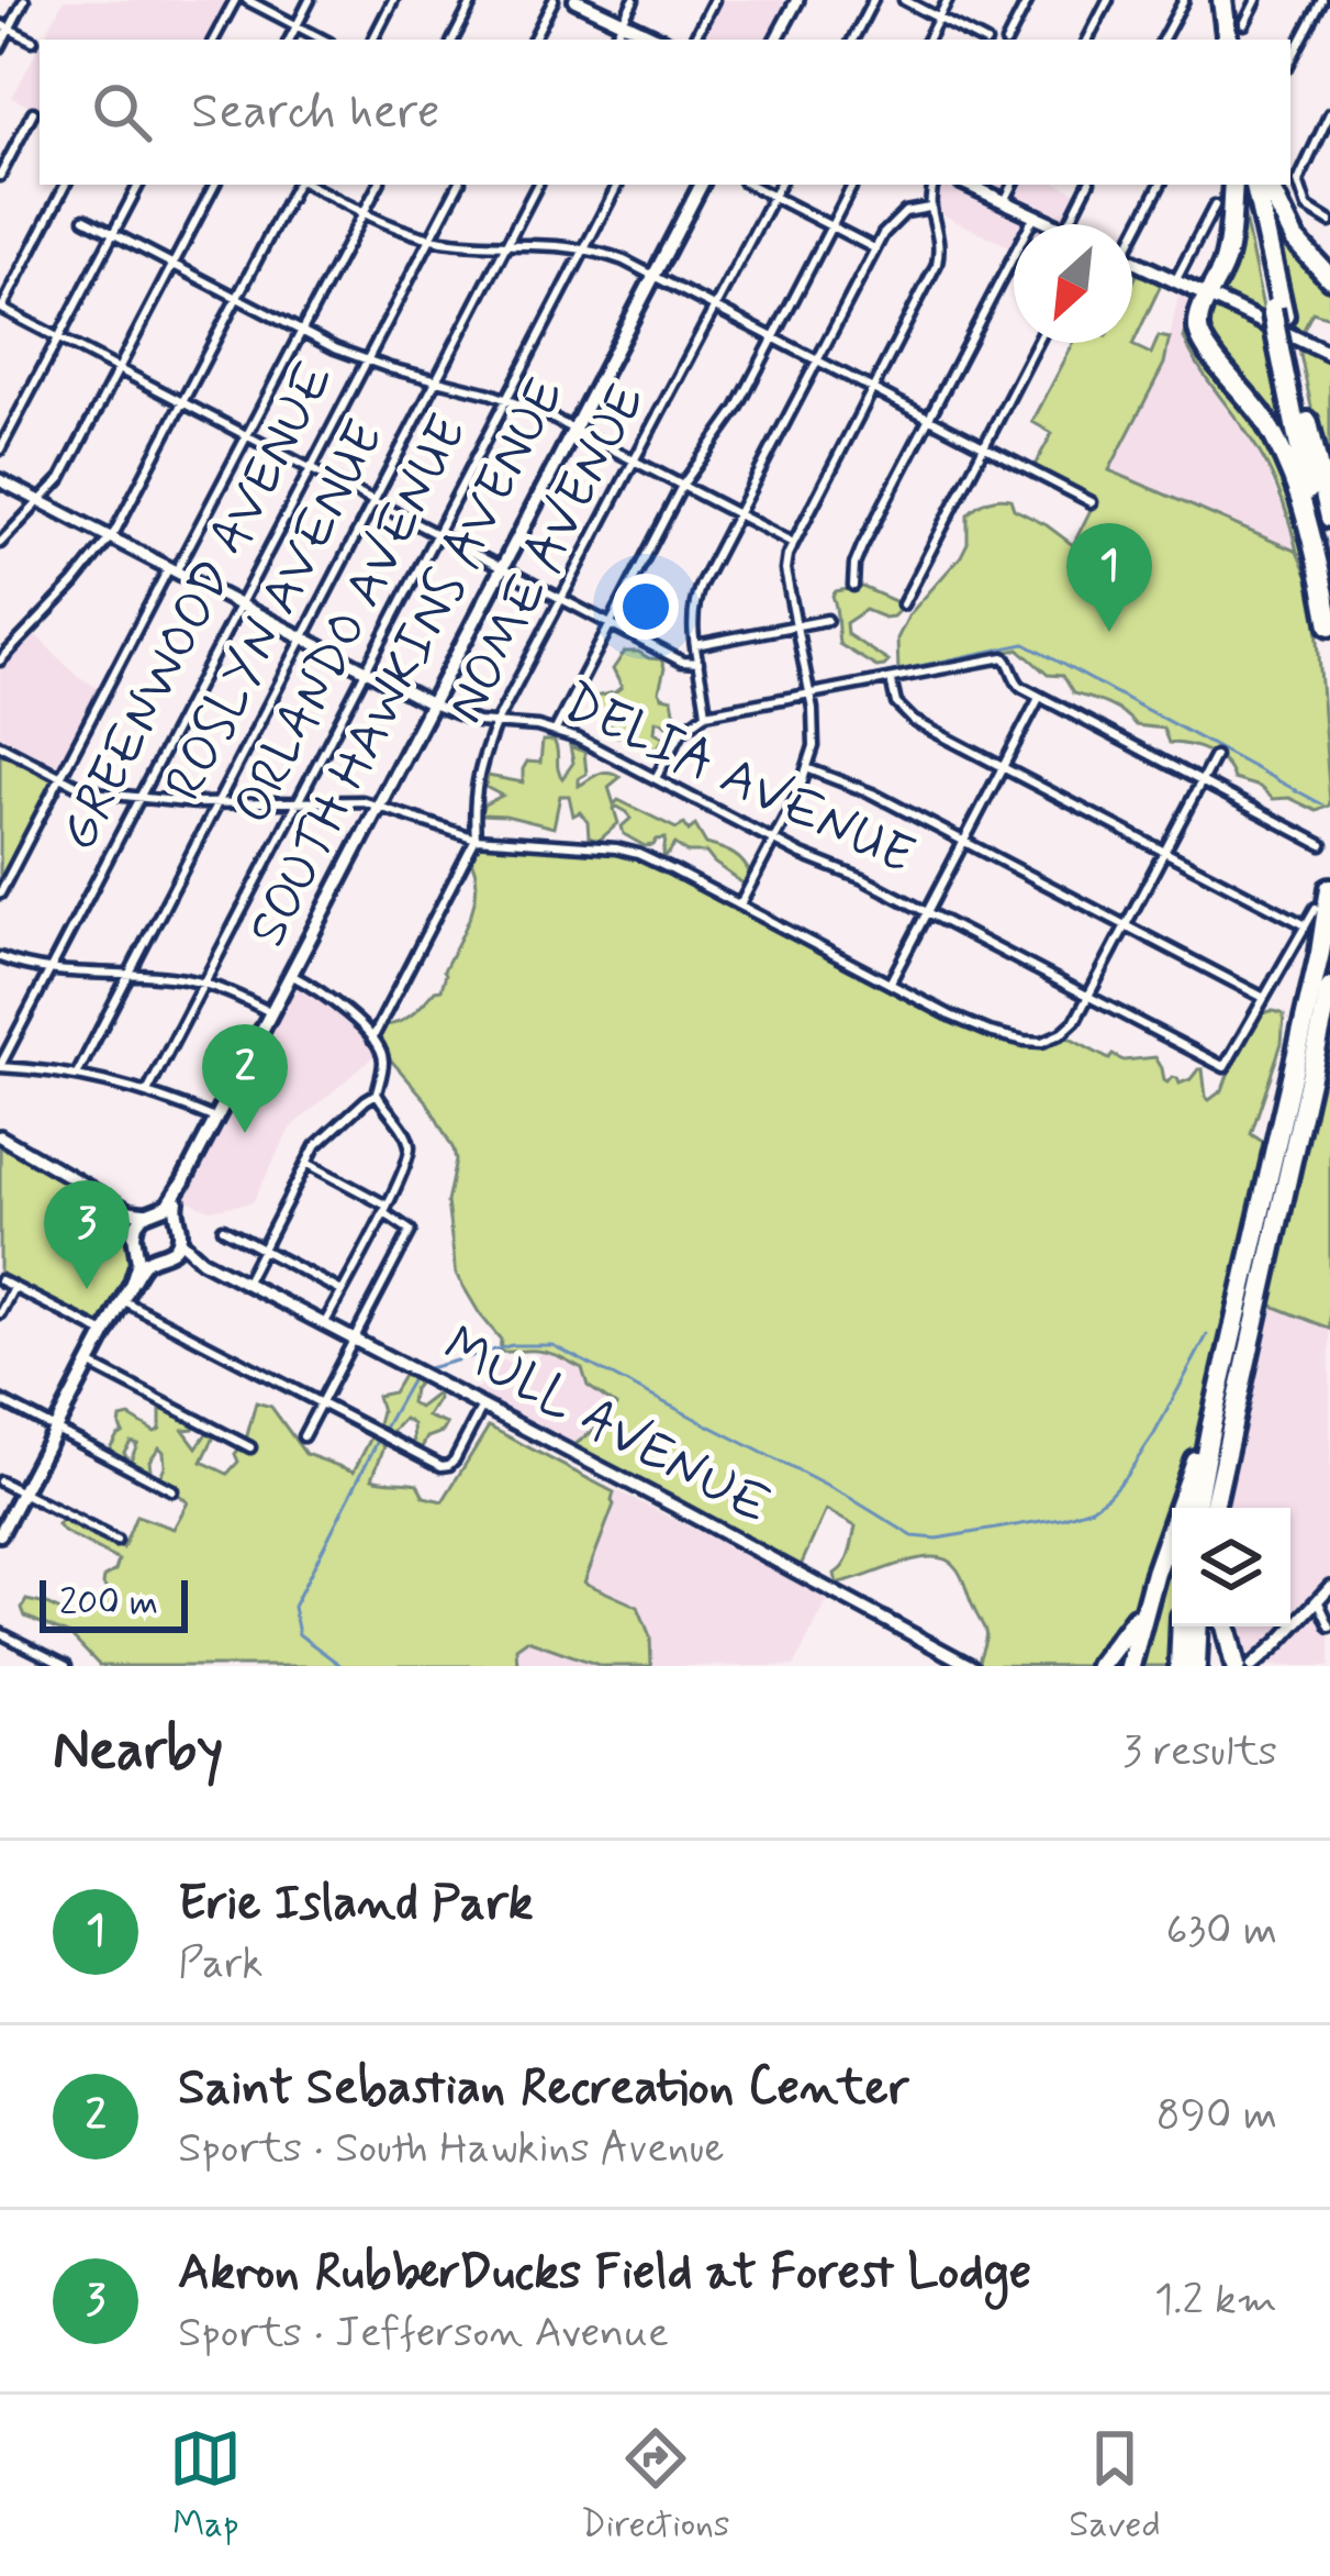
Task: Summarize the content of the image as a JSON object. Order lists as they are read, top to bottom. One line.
{"streets":{"main road":["SOUTH HAWKINS AVENUE"],"street":["NOME AVENUE","GREENWOOD AVENUE","ROSLYN AVENUE","ORLANDO AVENUE","DELIA AVENUE","MULL AVENUE"]},"crossings":[["NOME AVENUE","DELIA AVENUE"],["GREENWOOD AVENUE","DELIA AVENUE"],["ROSLYN AVENUE","DELIA AVENUE"],["ORLANDO AVENUE","DELIA AVENUE"],["SOUTH HAWKINS AVENUE","DELIA AVENUE"],["SOUTH HAWKINS AVENUE","MULL AVENUE"]],"scale_bar":"200 m","north":"bottom left","page":{"search":"Search here","pins":["1","2","3"],"scale":"200 m","heading":["Nearby","3 results"],"list":[{"mark":"1","name":"Erie Island Park","note":"Park","value":"630 m"},{"mark":"2","name":"Saint Sebastian Recreation Center","note":"Sports · South Hawkins Avenue","value":"890 m"},{"mark":"3","name":"Akron RubberDucks Field at Forest Lodge","note":"Sports · Jefferson Avenue","value":"1.2 km"}],"nav":["Map","Directions","Saved"]}}
